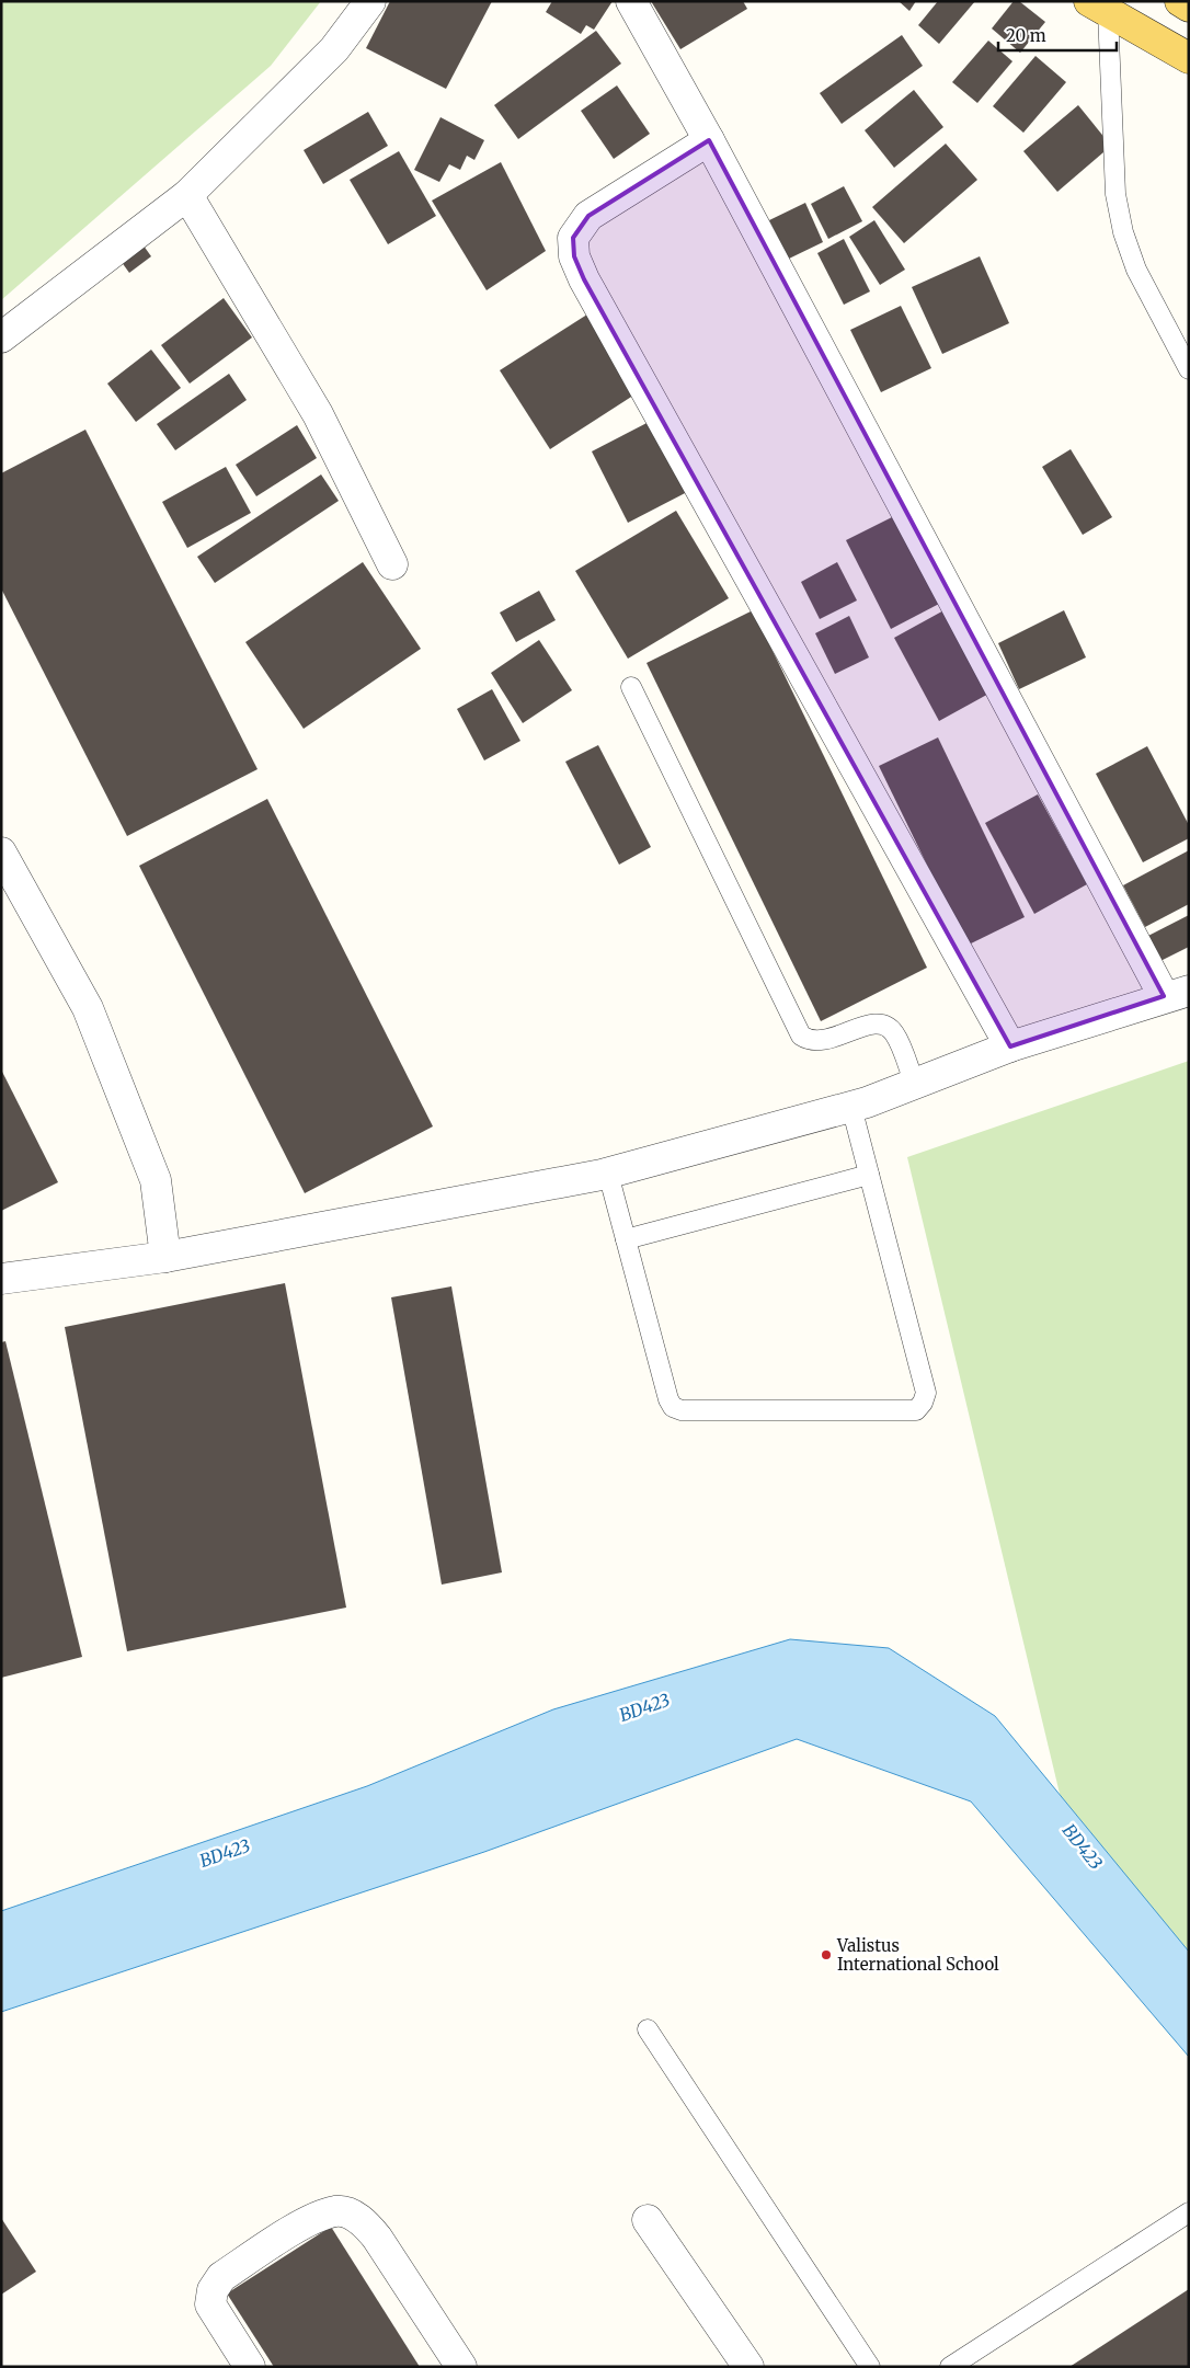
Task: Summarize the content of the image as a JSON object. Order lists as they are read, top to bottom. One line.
{"water":["BD423"],"places":["Valistus International School"],"scale_bar":"20 m"}
